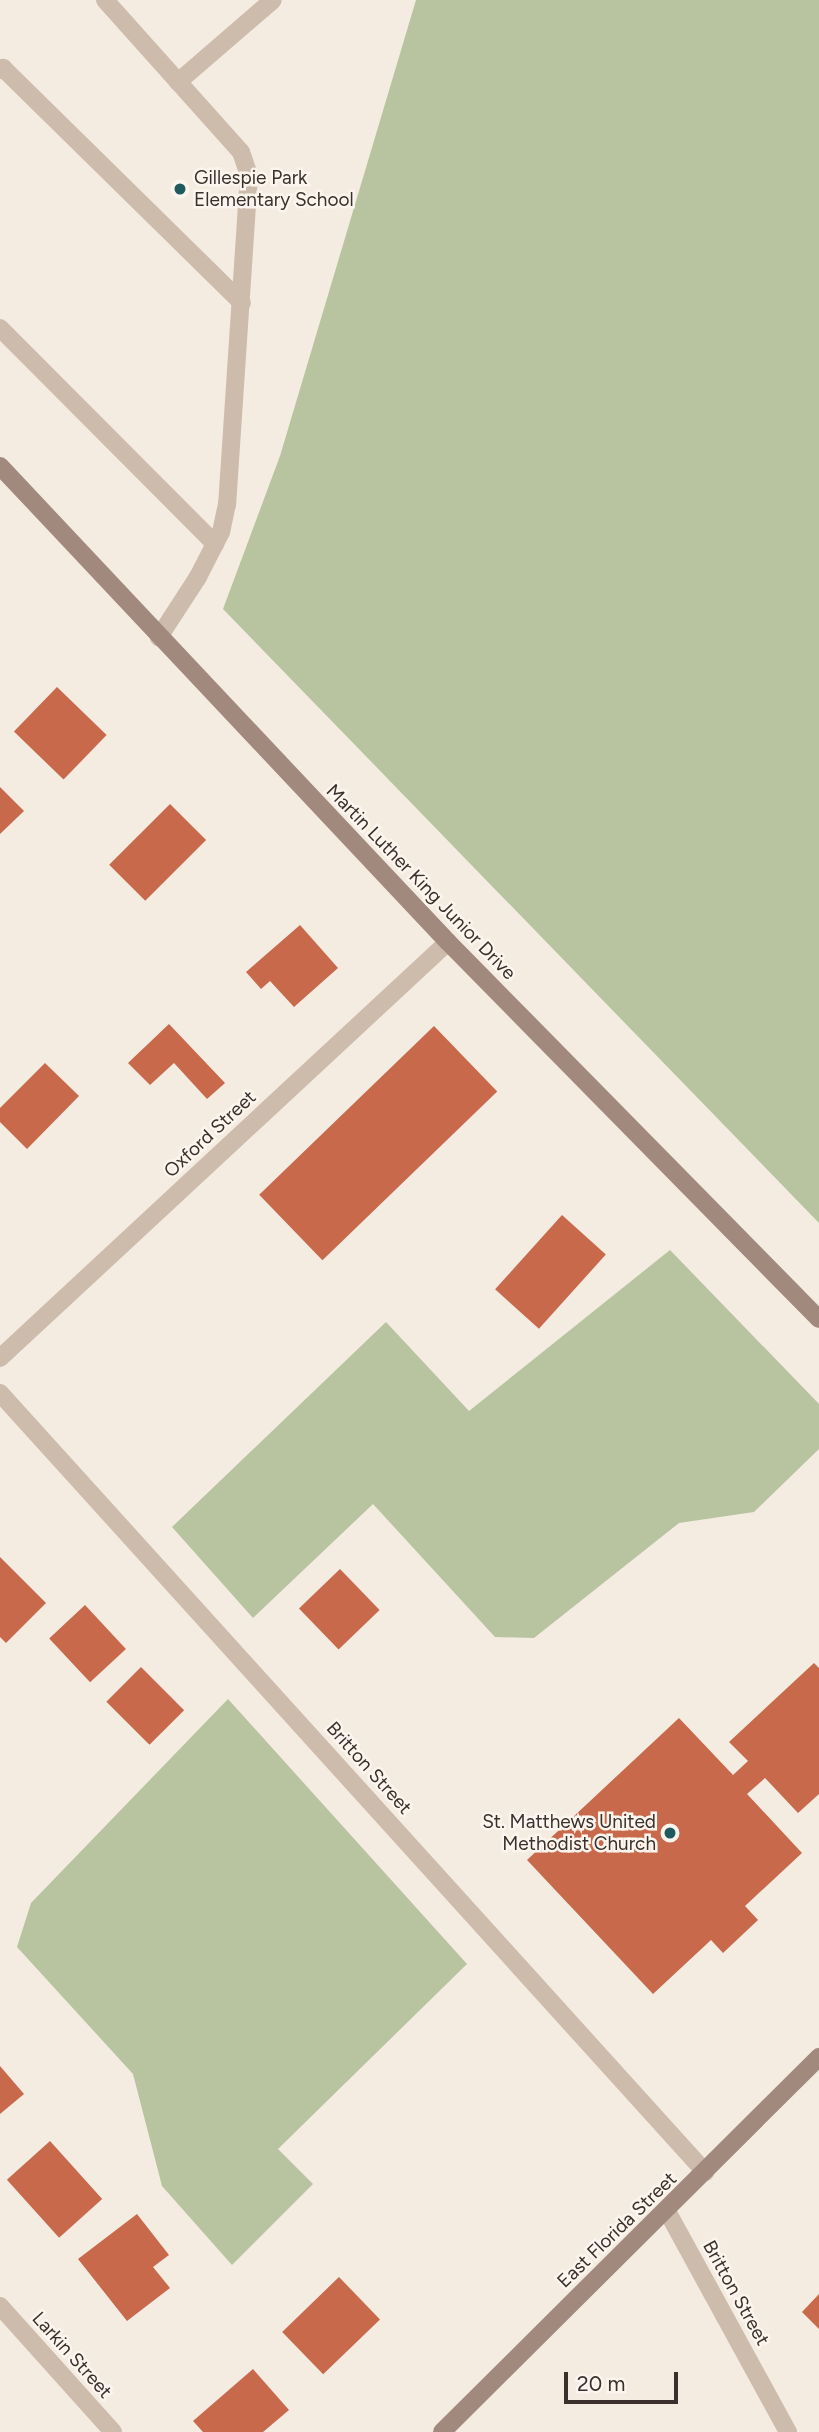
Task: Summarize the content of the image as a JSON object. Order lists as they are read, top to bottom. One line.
{"streets":{"main road":["Martin Luther King Junior Drive","East Florida Street"],"street":["Oxford Street","Britton Street","Larkin Street"]},"crossings":[["Martin Luther King Junior Drive","Oxford Street"],["Britton Street","East Florida Street"]],"places":["Gillespie Park Elementary School","St. Matthews United Methodist Church"],"scale_bar":"20 m"}
